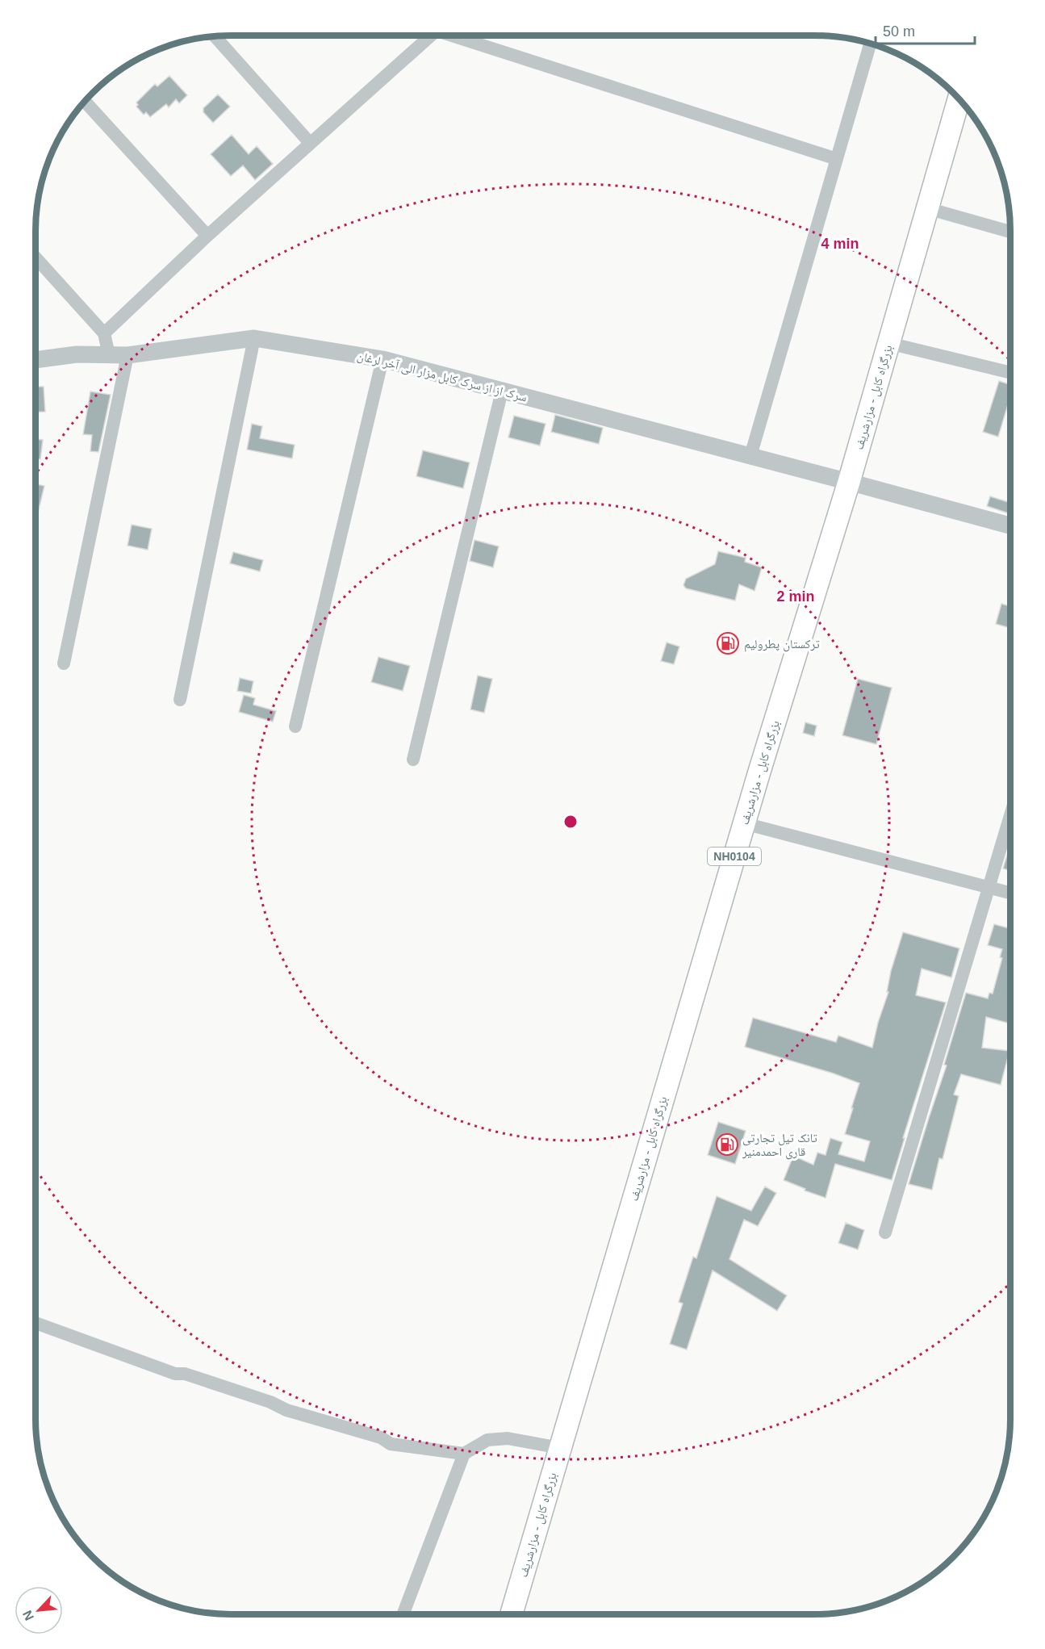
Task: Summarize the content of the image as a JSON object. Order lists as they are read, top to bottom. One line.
{"streets":{"highway":["بزرگراه کابل - مزارشریف","NH0104"],"street":["سرک از از سرک کابل مزار الی آخر لرغان"]},"crossings":[["سرک از از سرک کابل مزار الی آخر لرغان","بزرگراه کابل - مزارشریف"]],"places":{"fuel station":["ترکستان پطرولیم","تانک تیل تجارتی قاری احمدمنیر"]},"scale_bar":"50 m","north":"bottom left","rings":["4 min","2 min"]}
